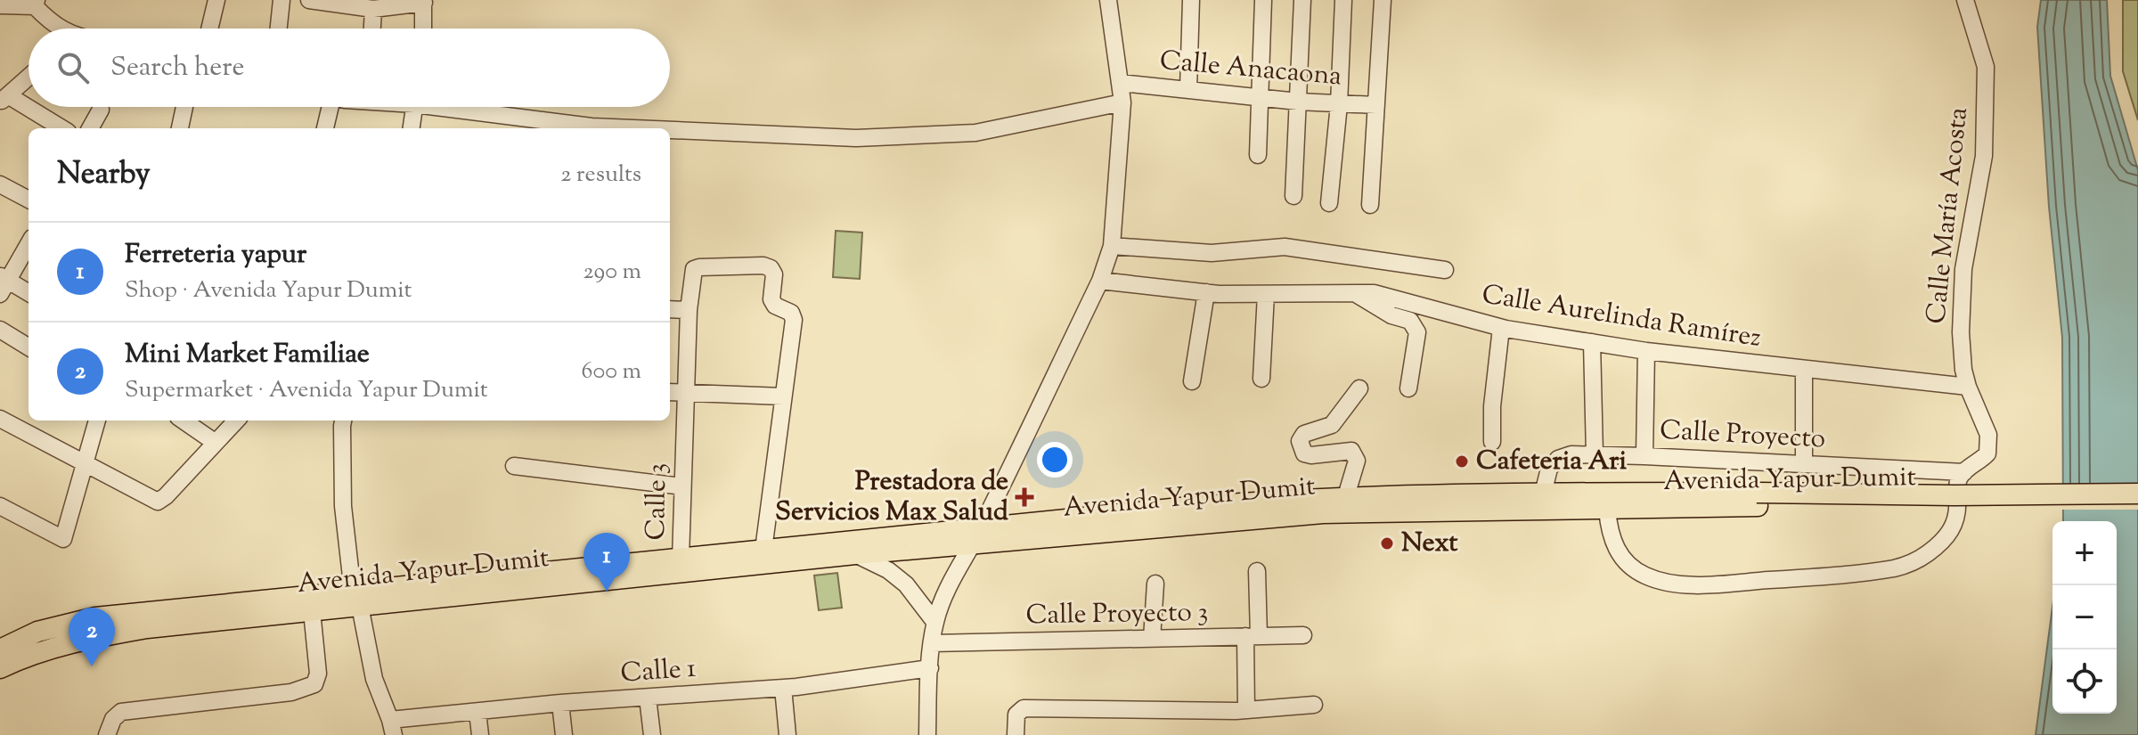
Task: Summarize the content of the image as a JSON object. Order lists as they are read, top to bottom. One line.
{"streets":{"main road":["Avenida Yapur Dumit"],"street":["Calle Anacaona","Calle María Acosta","Calle Aurelinda Ramírez","Calle Proyecto","Calle 3","Calle Proyecto 3","Calle 1"]},"crossings":[["Calle María Acosta","Calle Aurelinda Ramírez"],["Calle María Acosta","Calle Proyecto"],["Calle Proyecto","Avenida Yapur Dumit"],["Avenida Yapur Dumit","Calle 3"]],"places":{"other":["Cafeteria Ari","Next"],"health":["Prestadora de Servicios Max Salud"]},"page":{"search":"Search here","heading":["Nearby","2 results"],"list":[{"mark":"1","name":"Ferreteria yapur","note":"Shop · Avenida Yapur Dumit","value":"290 m"},{"mark":"2","name":"Mini Market Familiae","note":"Supermarket · Avenida Yapur Dumit","value":"600 m"}],"map_buttons":["+","−"],"pins":["1","2"]}}
